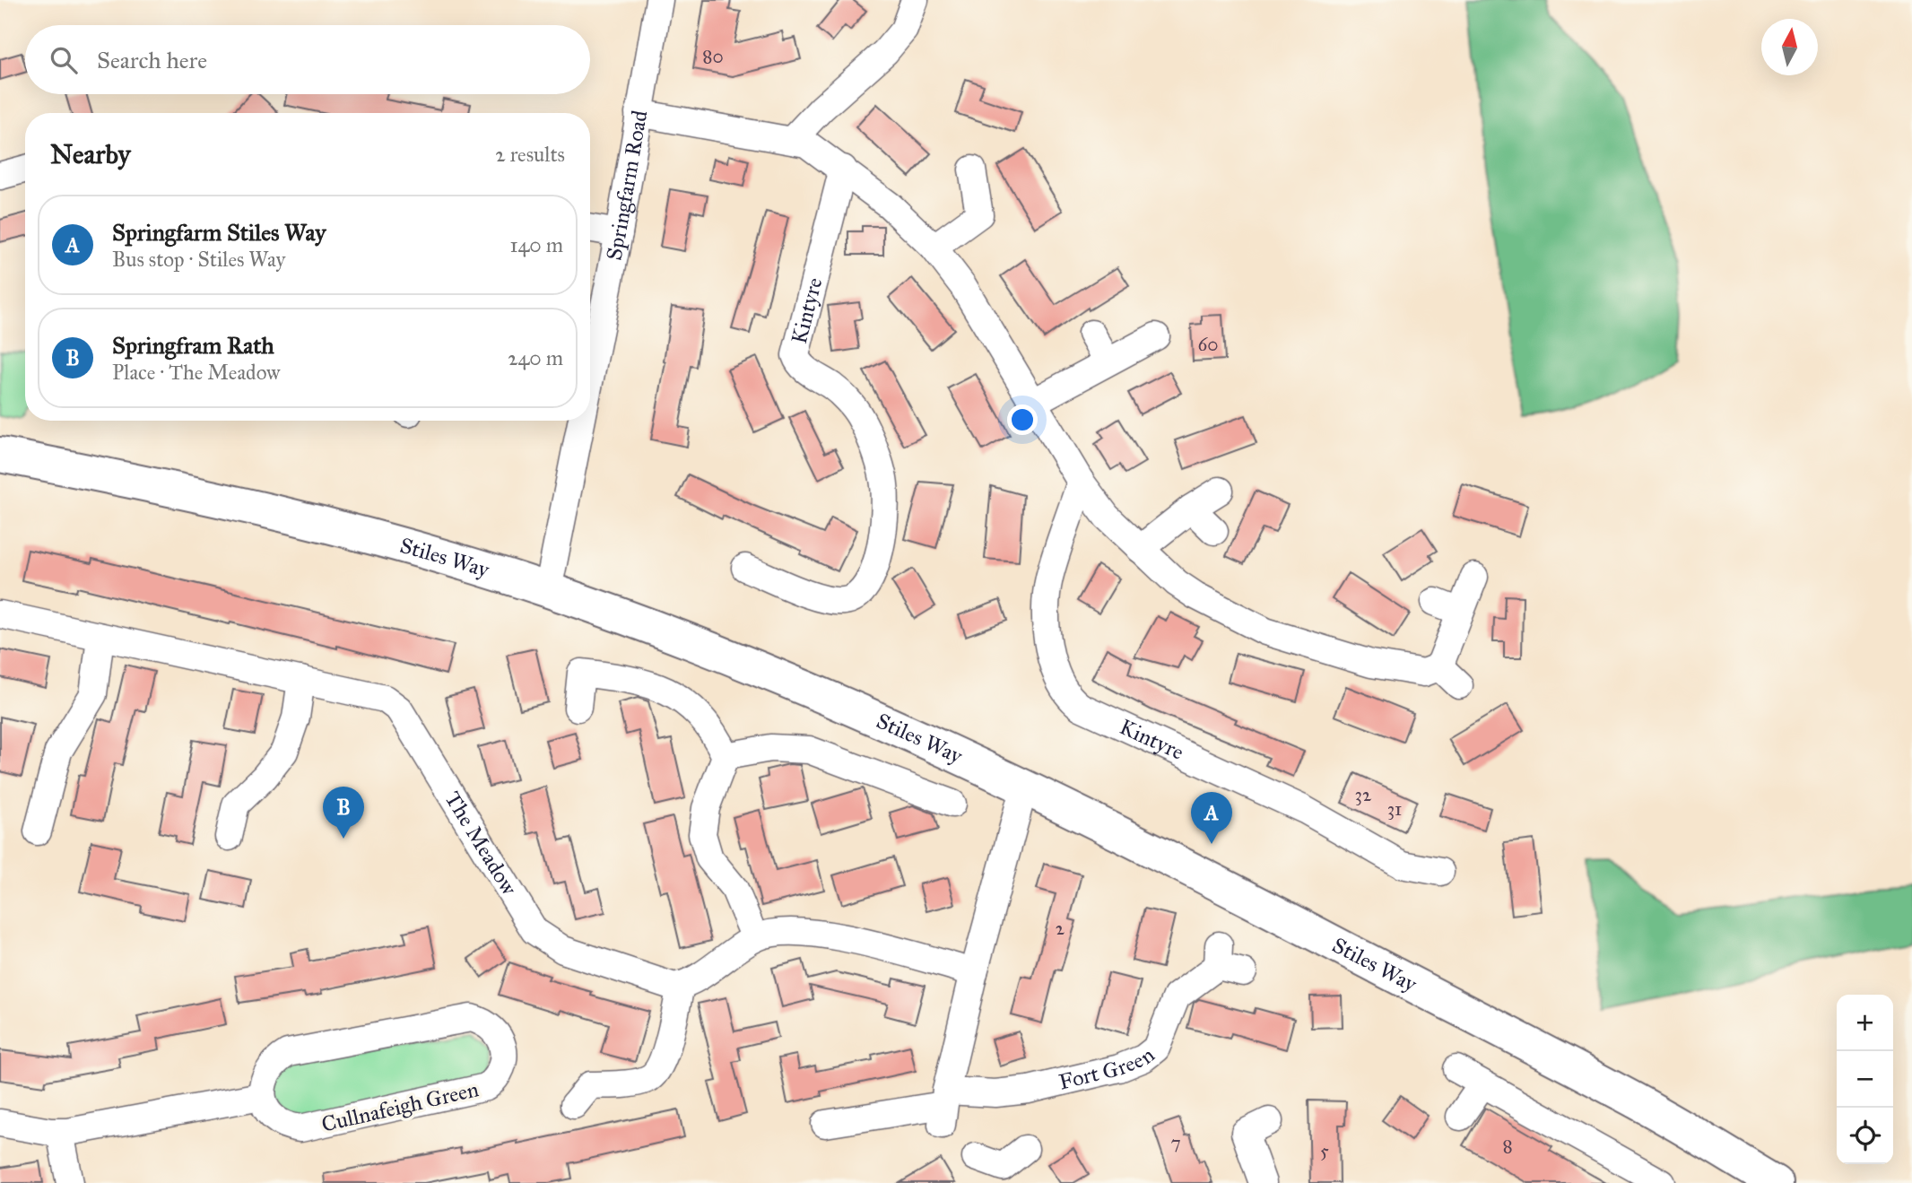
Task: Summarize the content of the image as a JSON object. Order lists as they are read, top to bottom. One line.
{"streets":{"main road":["Stiles Way"],"street":["Springfarm Road","Kintyre","The Meadow","Fort Green","Cullnafeigh Green"]},"crossings":[["Springfarm Road","Stiles Way"]],"house_numbers":["80","60","32","31","2","7","8","5"],"north":"top","page":{"search":"Search here","heading":["Nearby","2 results"],"list":[{"mark":"A","name":"Springfarm Stiles Way","note":"Bus stop · Stiles Way","value":"140 m"},{"mark":"B","name":"Springfram Rath","note":"Place · The Meadow","value":"240 m"}],"pins":["B","A"],"map_buttons":["+","−"]}}
